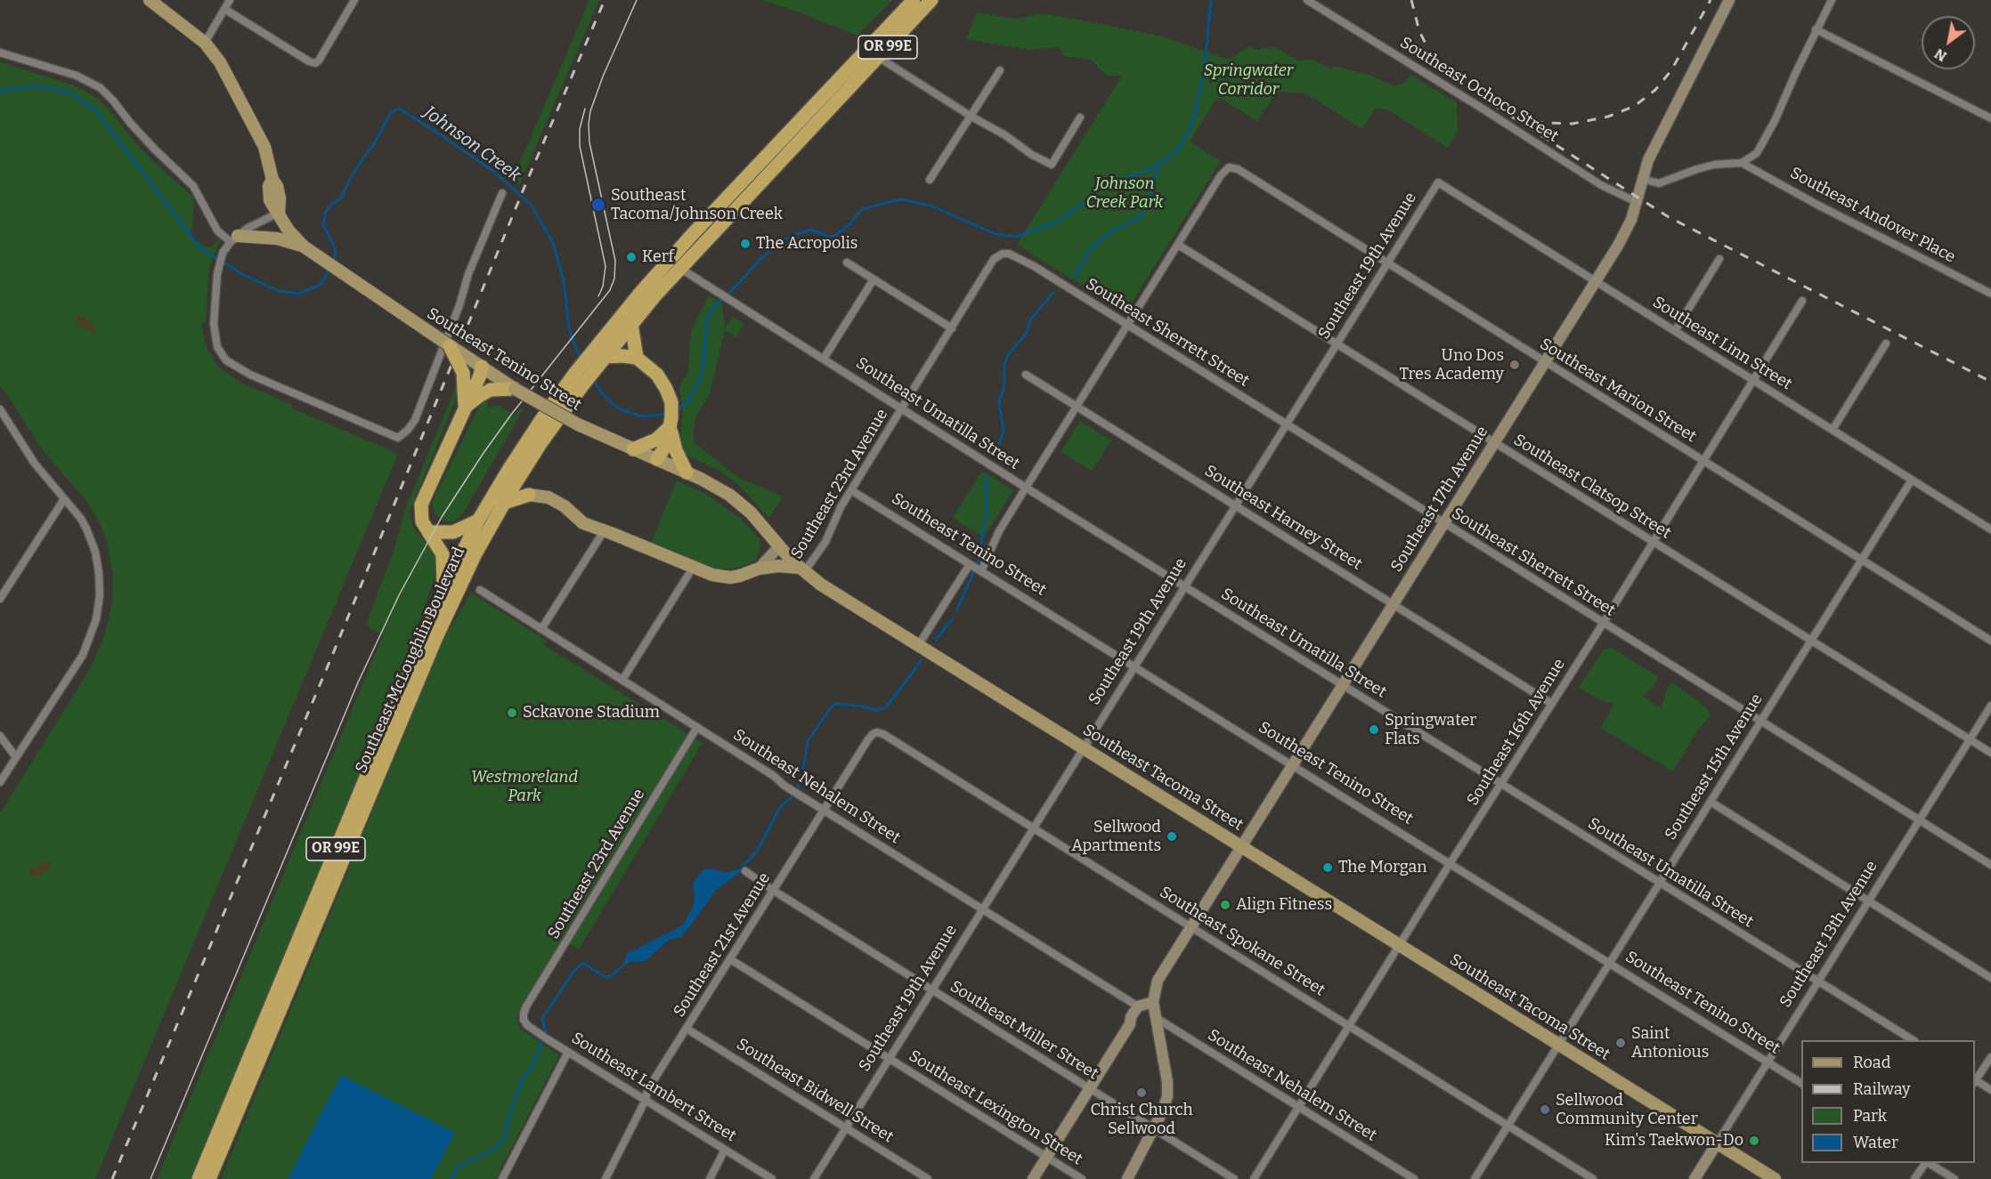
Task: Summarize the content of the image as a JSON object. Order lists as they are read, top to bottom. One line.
{"streets":{"highway":["OR 99E","Southeast McLoughlin Boulevard"],"main road":["Southeast Tenino Street","Southeast 17th Avenue","Southeast Tacoma Street","Southeast 13th Avenue"],"street":["Southeast Ochoco Street","Southeast Andover Place","Southeast 19th Avenue","Southeast Sherrett Street","Southeast Linn Street","Southeast Marion Street","Southeast Umatilla Street","Southeast 23rd Avenue","Southeast Clatsop Street","Southeast Harney Street","Southeast 16th Avenue","Southeast 15th Avenue","Southeast Nehalem Street","Southeast Spokane Street","Southeast 21st Avenue","Southeast Miller Street","Southeast Lambert Street","Southeast Bidwell Street","Southeast Lexington Street"]},"crossings":[["Southeast Ochoco Street","Southeast 17th Avenue"],["Southeast 19th Avenue","Southeast Sherrett Street"],["Southeast 19th Avenue","Southeast Linn Street"],["Southeast 19th Avenue","Southeast Tenino Street"],["Southeast 19th Avenue","Southeast Marion Street"],["Southeast 19th Avenue","Southeast Umatilla Street"],["Southeast 19th Avenue","Southeast Clatsop Street"],["Southeast 19th Avenue","Southeast Harney Street"],["Southeast 19th Avenue","Southeast Tacoma Street"],["Southeast 19th Avenue","Southeast Nehalem Street"],["Southeast 19th Avenue","Southeast Spokane Street"],["Southeast 19th Avenue","Southeast Miller Street"],["Southeast 19th Avenue","Southeast Bidwell Street"],["Southeast 19th Avenue","Southeast Lexington Street"],["Southeast Sherrett Street","Southeast 23rd Avenue"],["Southeast Sherrett Street","Southeast 17th Avenue"],["Southeast Sherrett Street","Southeast 16th Avenue"],["Southeast Sherrett Street","Southeast 15th Avenue"],["Southeast Sherrett Street","Southeast 13th Avenue"],["Southeast Linn Street","Southeast 17th Avenue"],["Southeast Linn Street","Southeast 16th Avenue"],["Southeast Linn Street","Southeast 15th Avenue"],["Southeast Tenino Street","Southeast 23rd Avenue"],["Southeast Tenino Street","Southeast 17th Avenue"],["Southeast Tenino Street","Southeast 16th Avenue"],["Southeast Tenino Street","Southeast 15th Avenue"],["Southeast Tenino Street","Southeast Tacoma Street"],["Southeast Tenino Street","Southeast 13th Avenue"],["Southeast Marion Street","Southeast Clatsop Street"],["Southeast Marion Street","Southeast 17th Avenue"],["Southeast Marion Street","Southeast 16th Avenue"],["Southeast Marion Street","Southeast 15th Avenue"],["Southeast Umatilla Street","Southeast 23rd Avenue"],["Southeast Umatilla Street","Southeast 17th Avenue"],["Southeast Umatilla Street","Southeast McLoughlin Boulevard"],["Southeast Umatilla Street","Southeast 16th Avenue"],["Southeast Umatilla Street","Southeast 15th Avenue"],["Southeast Umatilla Street","Southeast 13th Avenue"],["Southeast 23rd Avenue","Southeast Tacoma Street"],["Southeast 23rd Avenue","Southeast Nehalem Street"],["Southeast 23rd Avenue","Southeast Lambert Street"],["Southeast Clatsop Street","Southeast 17th Avenue"],["Southeast Clatsop Street","Southeast 16th Avenue"],["Southeast Clatsop Street","Southeast 15th Avenue"],["Southeast Clatsop Street","Southeast 13th Avenue"],["Southeast 17th Avenue","Southeast Harney Street"],["Southeast 17th Avenue","Southeast Tacoma Street"],["Southeast 17th Avenue","Southeast Nehalem Street"],["Southeast 17th Avenue","Southeast Spokane Street"],["Southeast 17th Avenue","Southeast Miller Street"],["Southeast Harney Street","Southeast 16th Avenue"],["Southeast 16th Avenue","Southeast Tacoma Street"],["Southeast 16th Avenue","Southeast Nehalem Street"],["Southeast 16th Avenue","Southeast Spokane Street"],["Southeast 15th Avenue","Southeast Tacoma Street"],["Southeast 15th Avenue","Southeast Spokane Street"],["Southeast Tacoma Street","Southeast 13th Avenue"],["Southeast Nehalem Street","Southeast 21st Avenue"],["Southeast Spokane Street","Southeast 21st Avenue"],["Southeast 21st Avenue","Southeast Miller Street"],["Southeast 21st Avenue","Southeast Lambert Street"],["Southeast 21st Avenue","Southeast Bidwell Street"],["Southeast 21st Avenue","Southeast Lexington Street"]],"water":["Johnson Creek"],"parks":["Springwater Corridor","Johnson Creek Park","Westmoreland Park"],"places":["Southeast Tacoma/Johnson Creek","The Acropolis","Kerf","Uno Dos Tres Academy","Sckavone Stadium","Springwater Flats","Sellwood Apartments","The Morgan","Align Fitness","Saint Antonious","Christ Church Sellwood","Sellwood Community Center","Kim's Taekwon-Do"],"legend":["Road","Railway","Park","Water"],"north":"bottom left"}
